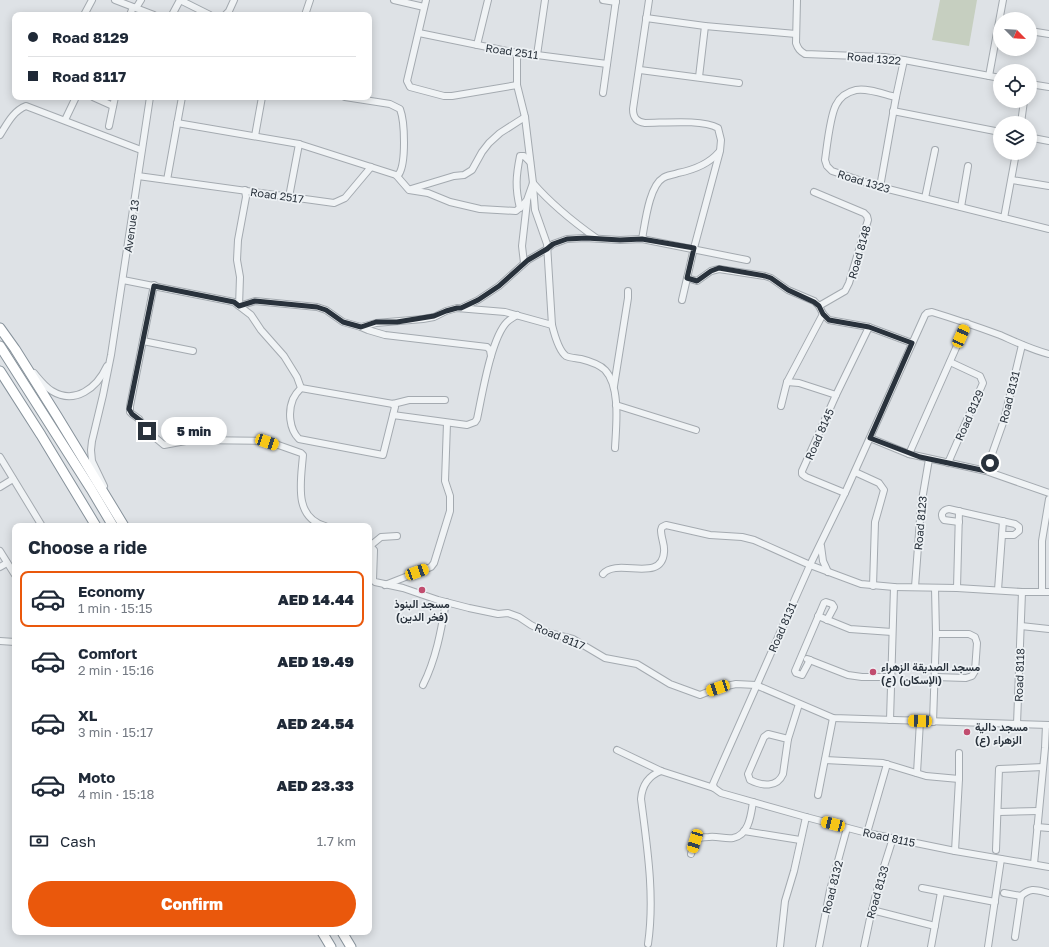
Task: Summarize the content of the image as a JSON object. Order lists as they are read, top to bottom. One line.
{"streets":{"street":["Road 2511","Road 1322","Road 1323","Road 2517","Avenue 13","Road 8148","Road 8131","Road 8129","Road 8145","Road 8123","Road 8117","Road 8118","Road 8115","Road 8132","Road 8133"]},"crossings":[["Road 2517","Avenue 13"],["Road 8131","Road 8145"],["Road 8131","Road 8117"],["Road 8131","Road 8115"],["Road 8117","Road 8118"],["Road 8115","Road 8132"],["Road 8115","Road 8133"]],"places":["مسجد البنوذ (فخر الدين)","مسجد الصديقة الزهراء (ع) (الإسكان)","مسجد دالية الزهراء (ع)"],"north":"bottom right","page":{"banner":["Road 8129","Road 8117"],"bubble":"5 min","heading":"Choose a ride","list":[{"name":"Economy","note":"1 min · 15:15","value":"AED 14.44"},{"name":"Comfort","note":"2 min · 15:16","value":"AED 19.49"},{"name":"XL","note":"3 min · 15:17","value":"AED 24.54"},{"name":"Moto","note":"4 min · 15:18","value":"AED 23.33"}],"pay":["Cash","1.7 km"],"buttons":"Confirm"}}
